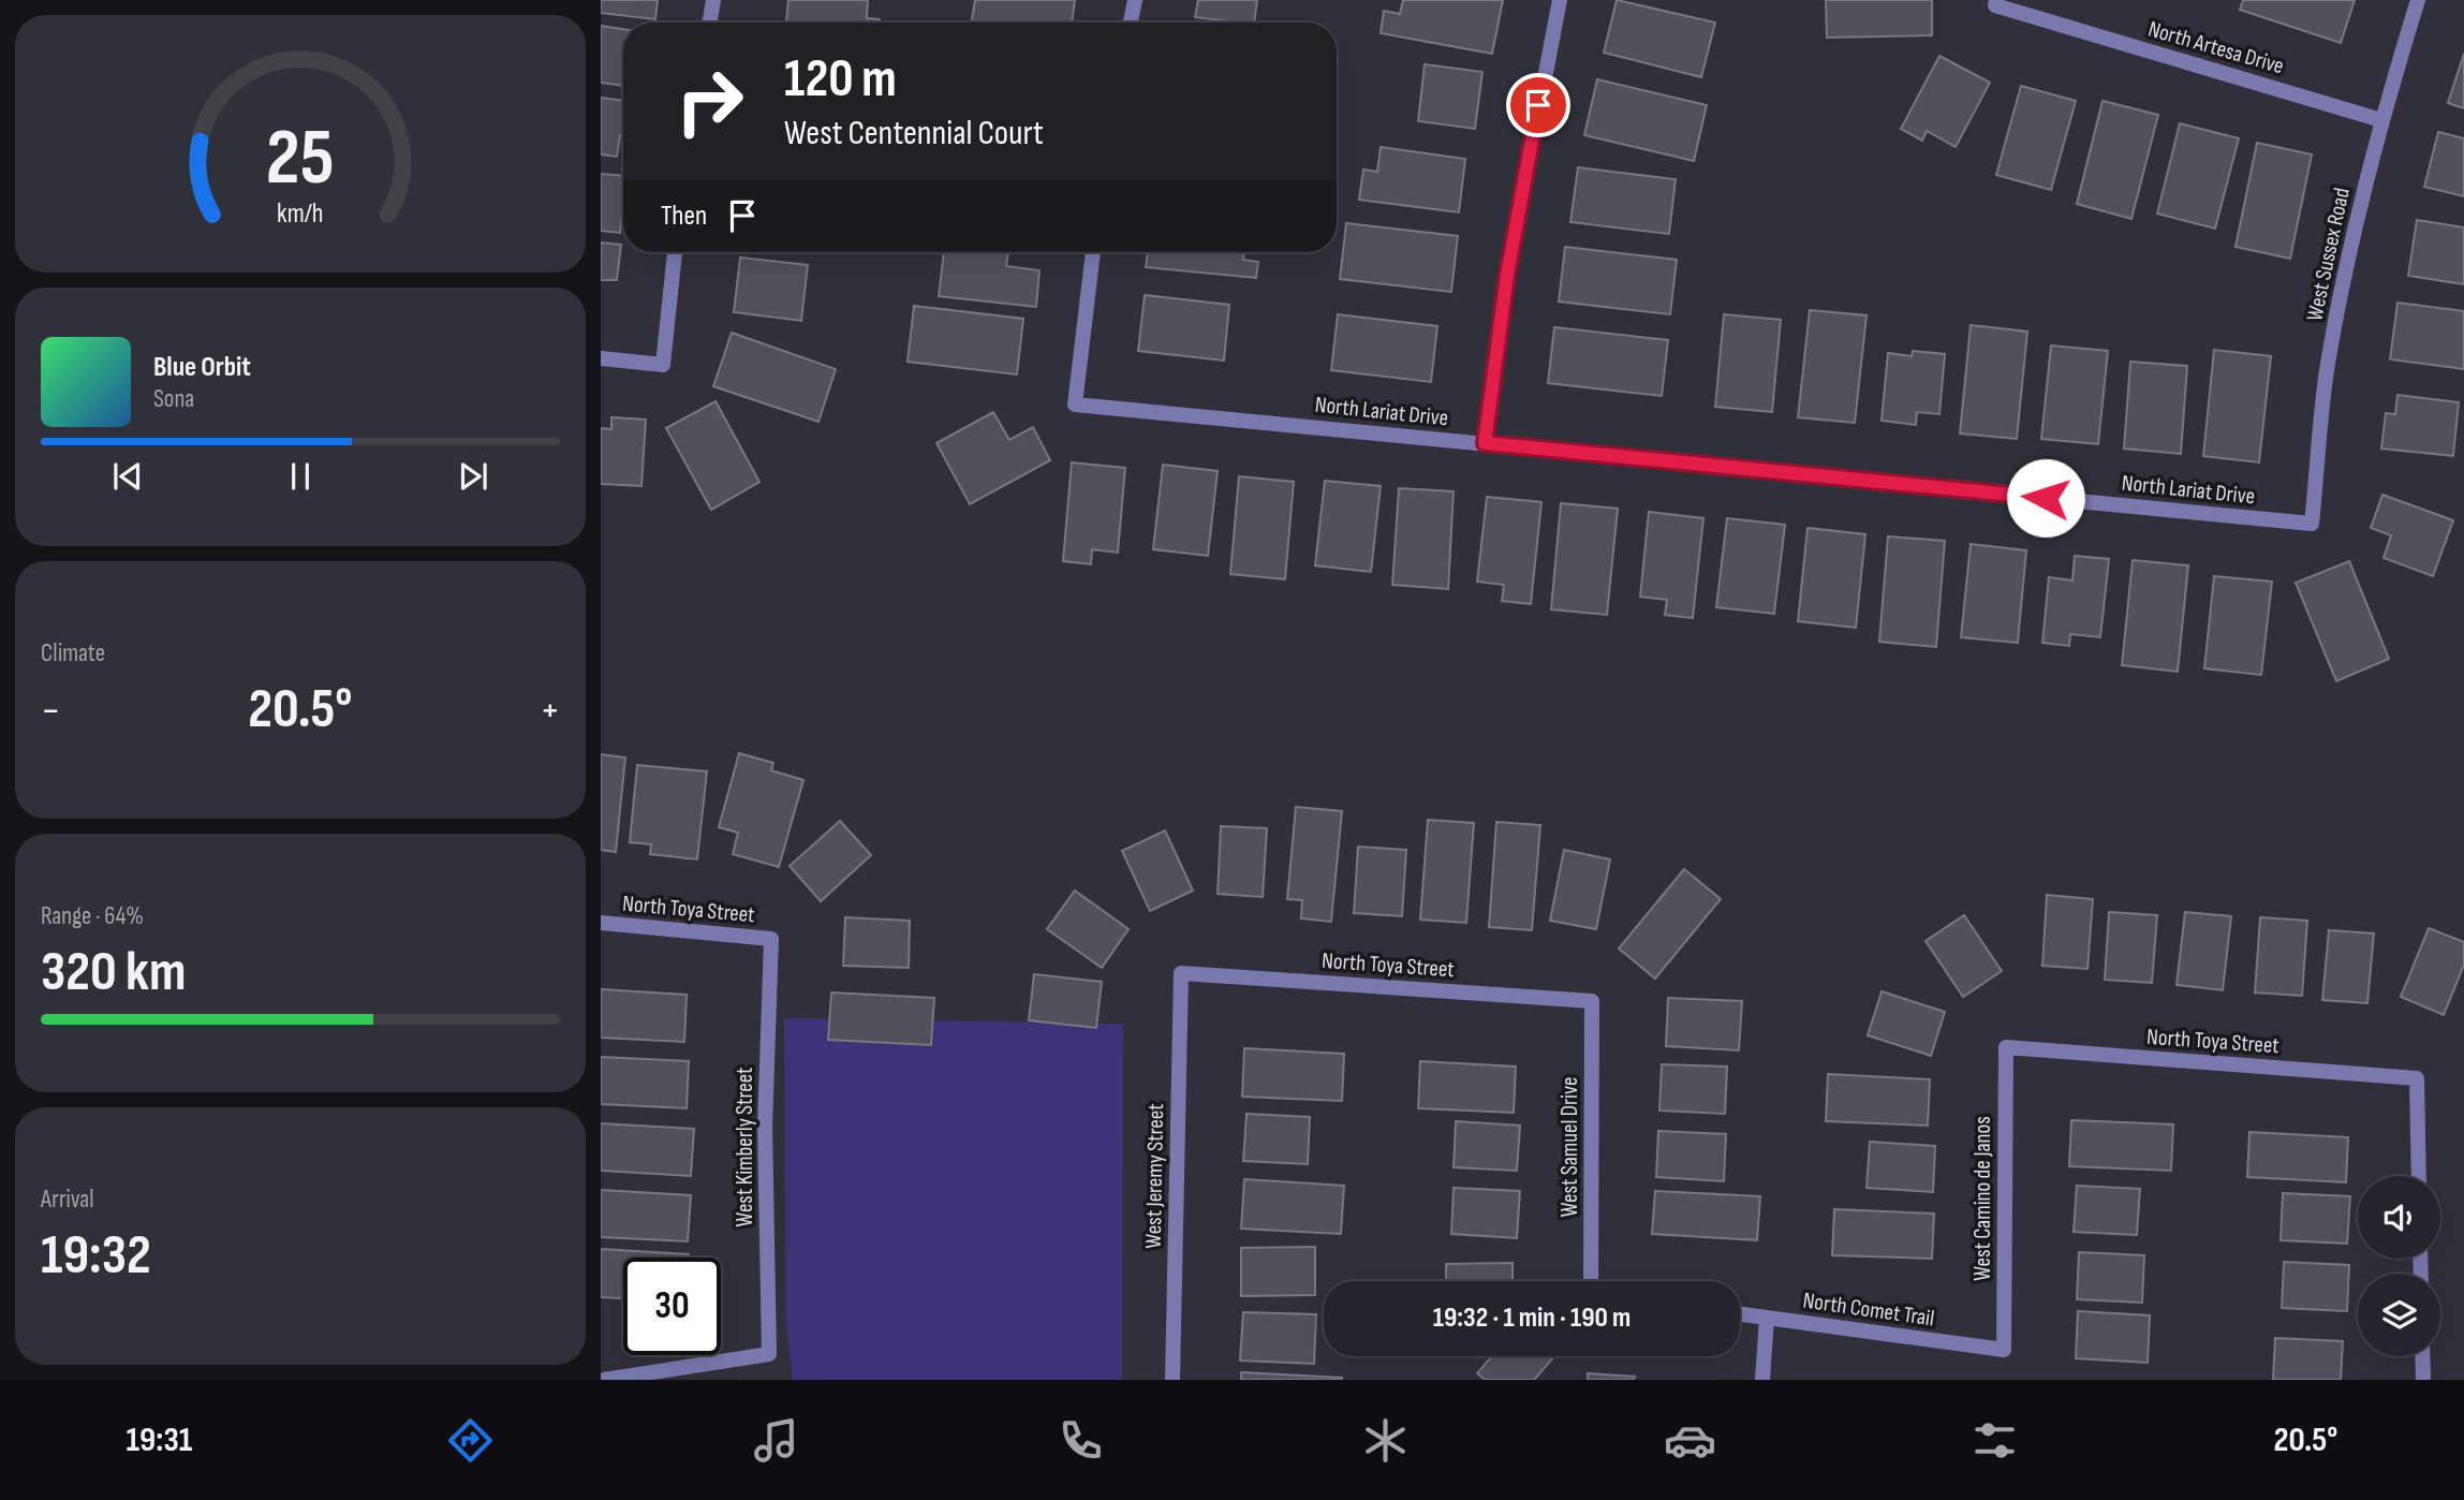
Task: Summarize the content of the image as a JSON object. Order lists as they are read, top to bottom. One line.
{"streets":{"street":["North Artesa Drive","West Sussex Road","North Lariat Drive","North Toya Street","West Kimberly Street","West Samuel Drive","West Jeremy Street","West Camino de Janos","North Comet Trail"]},"crossings":[["North Artesa Drive","West Sussex Road"],["West Sussex Road","North Lariat Drive"],["North Toya Street","West Kimberly Street"],["North Toya Street","West Samuel Drive"],["North Toya Street","West Jeremy Street"],["North Toya Street","West Camino de Janos"],["West Camino de Janos","North Comet Trail"]],"page":{"turn":["120 m","West Centennial Court"],"then":"Then","song":["Blue Orbit","Sona"],"tile":["Climate",["Range · 64%","320 km"],["Arrival","19:32"]],"heat":["−","20.5°","+"],"limit":"30","trip":"19:32 · 1 min · 190 m","tabs":["19:31","20.5°"],"gauge":["25","km/h"]}}
